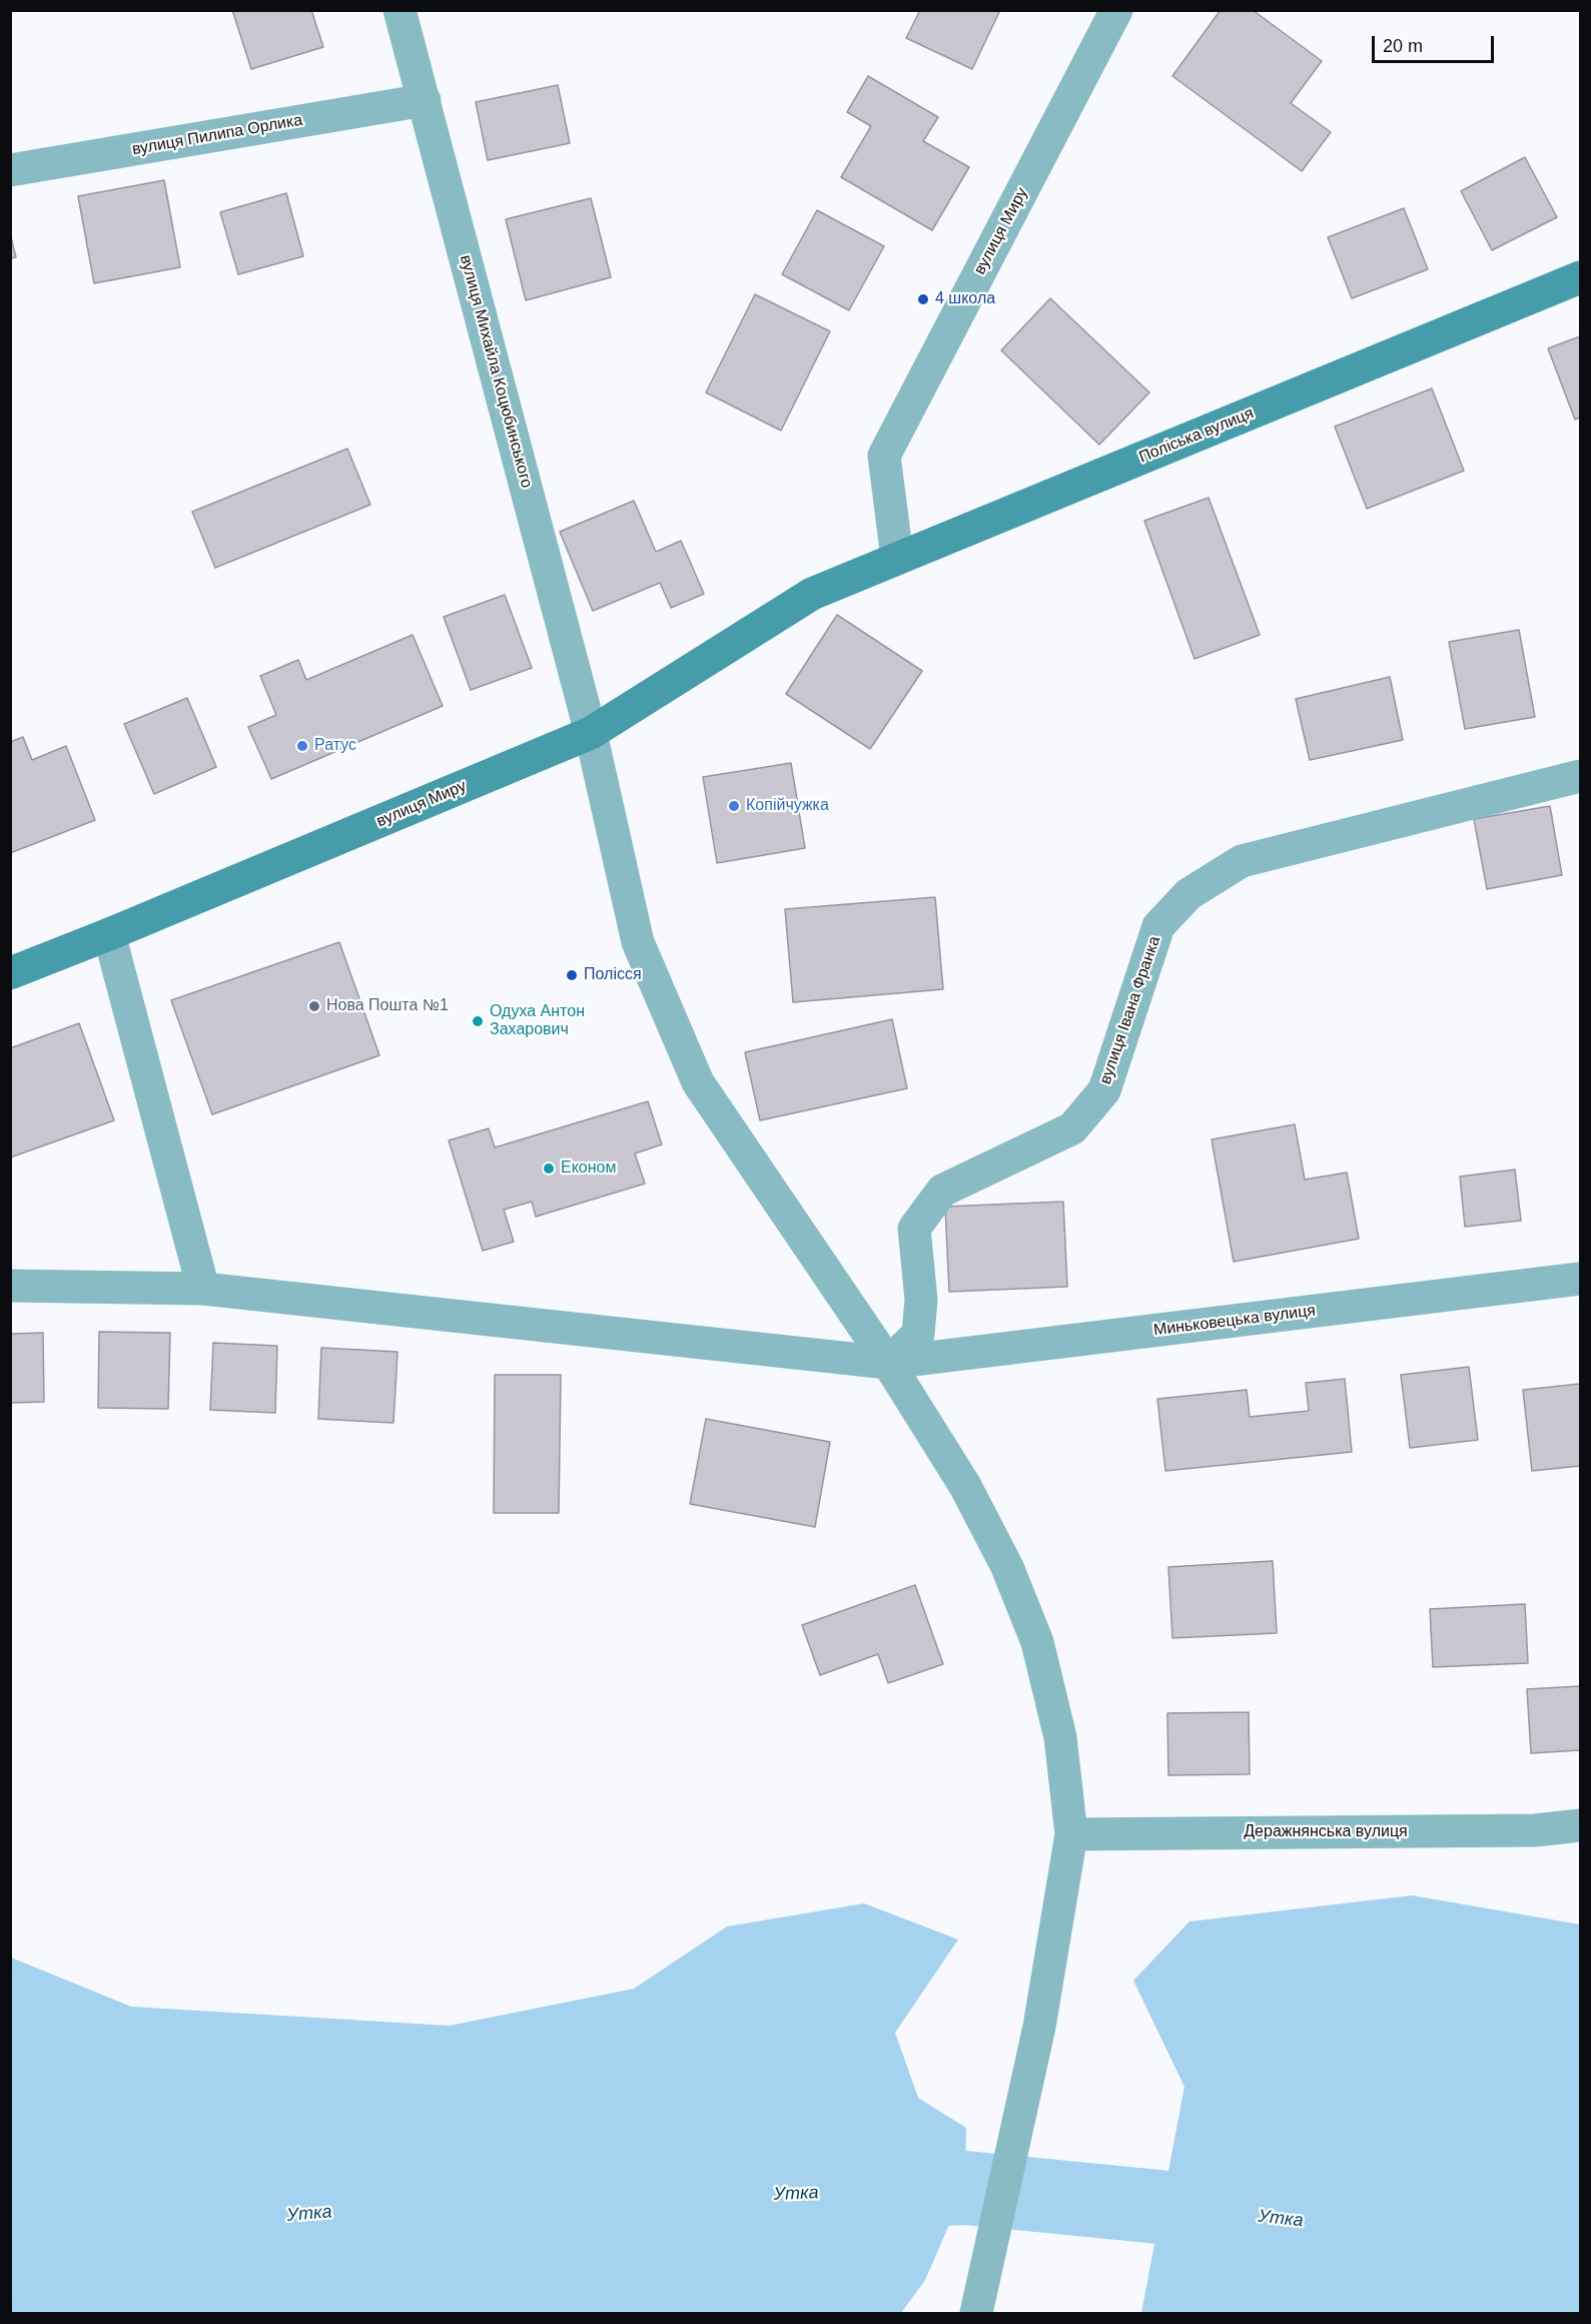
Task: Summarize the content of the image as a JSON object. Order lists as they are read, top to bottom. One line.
{"streets":{"main road":["вулиця Миру","Поліська вулиця"],"street":["вулиця Пилипа Орлика","вулиця Михайла Коцюбинського","вулиця Івана Франка","Миньковецька вулиця","Деражнянська вулиця"]},"crossings":[["вулиця Пилипа Орлика","вулиця Михайла Коцюбинського"],["вулиця Миру","вулиця Михайла Коцюбинського"],["вулиця Миру","Поліська вулиця"],["вулиця Михайла Коцюбинського","вулиця Івана Франка"],["вулиця Михайла Коцюбинського","Миньковецька вулиця"],["вулиця Михайла Коцюбинського","Деражнянська вулиця"],["вулиця Івана Франка","Миньковецька вулиця"]],"water":["Утка"],"places":["4 школа","Ратус","Копійчужка","Полісся","Нова Пошта №1","Одуха Антон Захарович","Економ"],"scale_bar":"20 m"}
